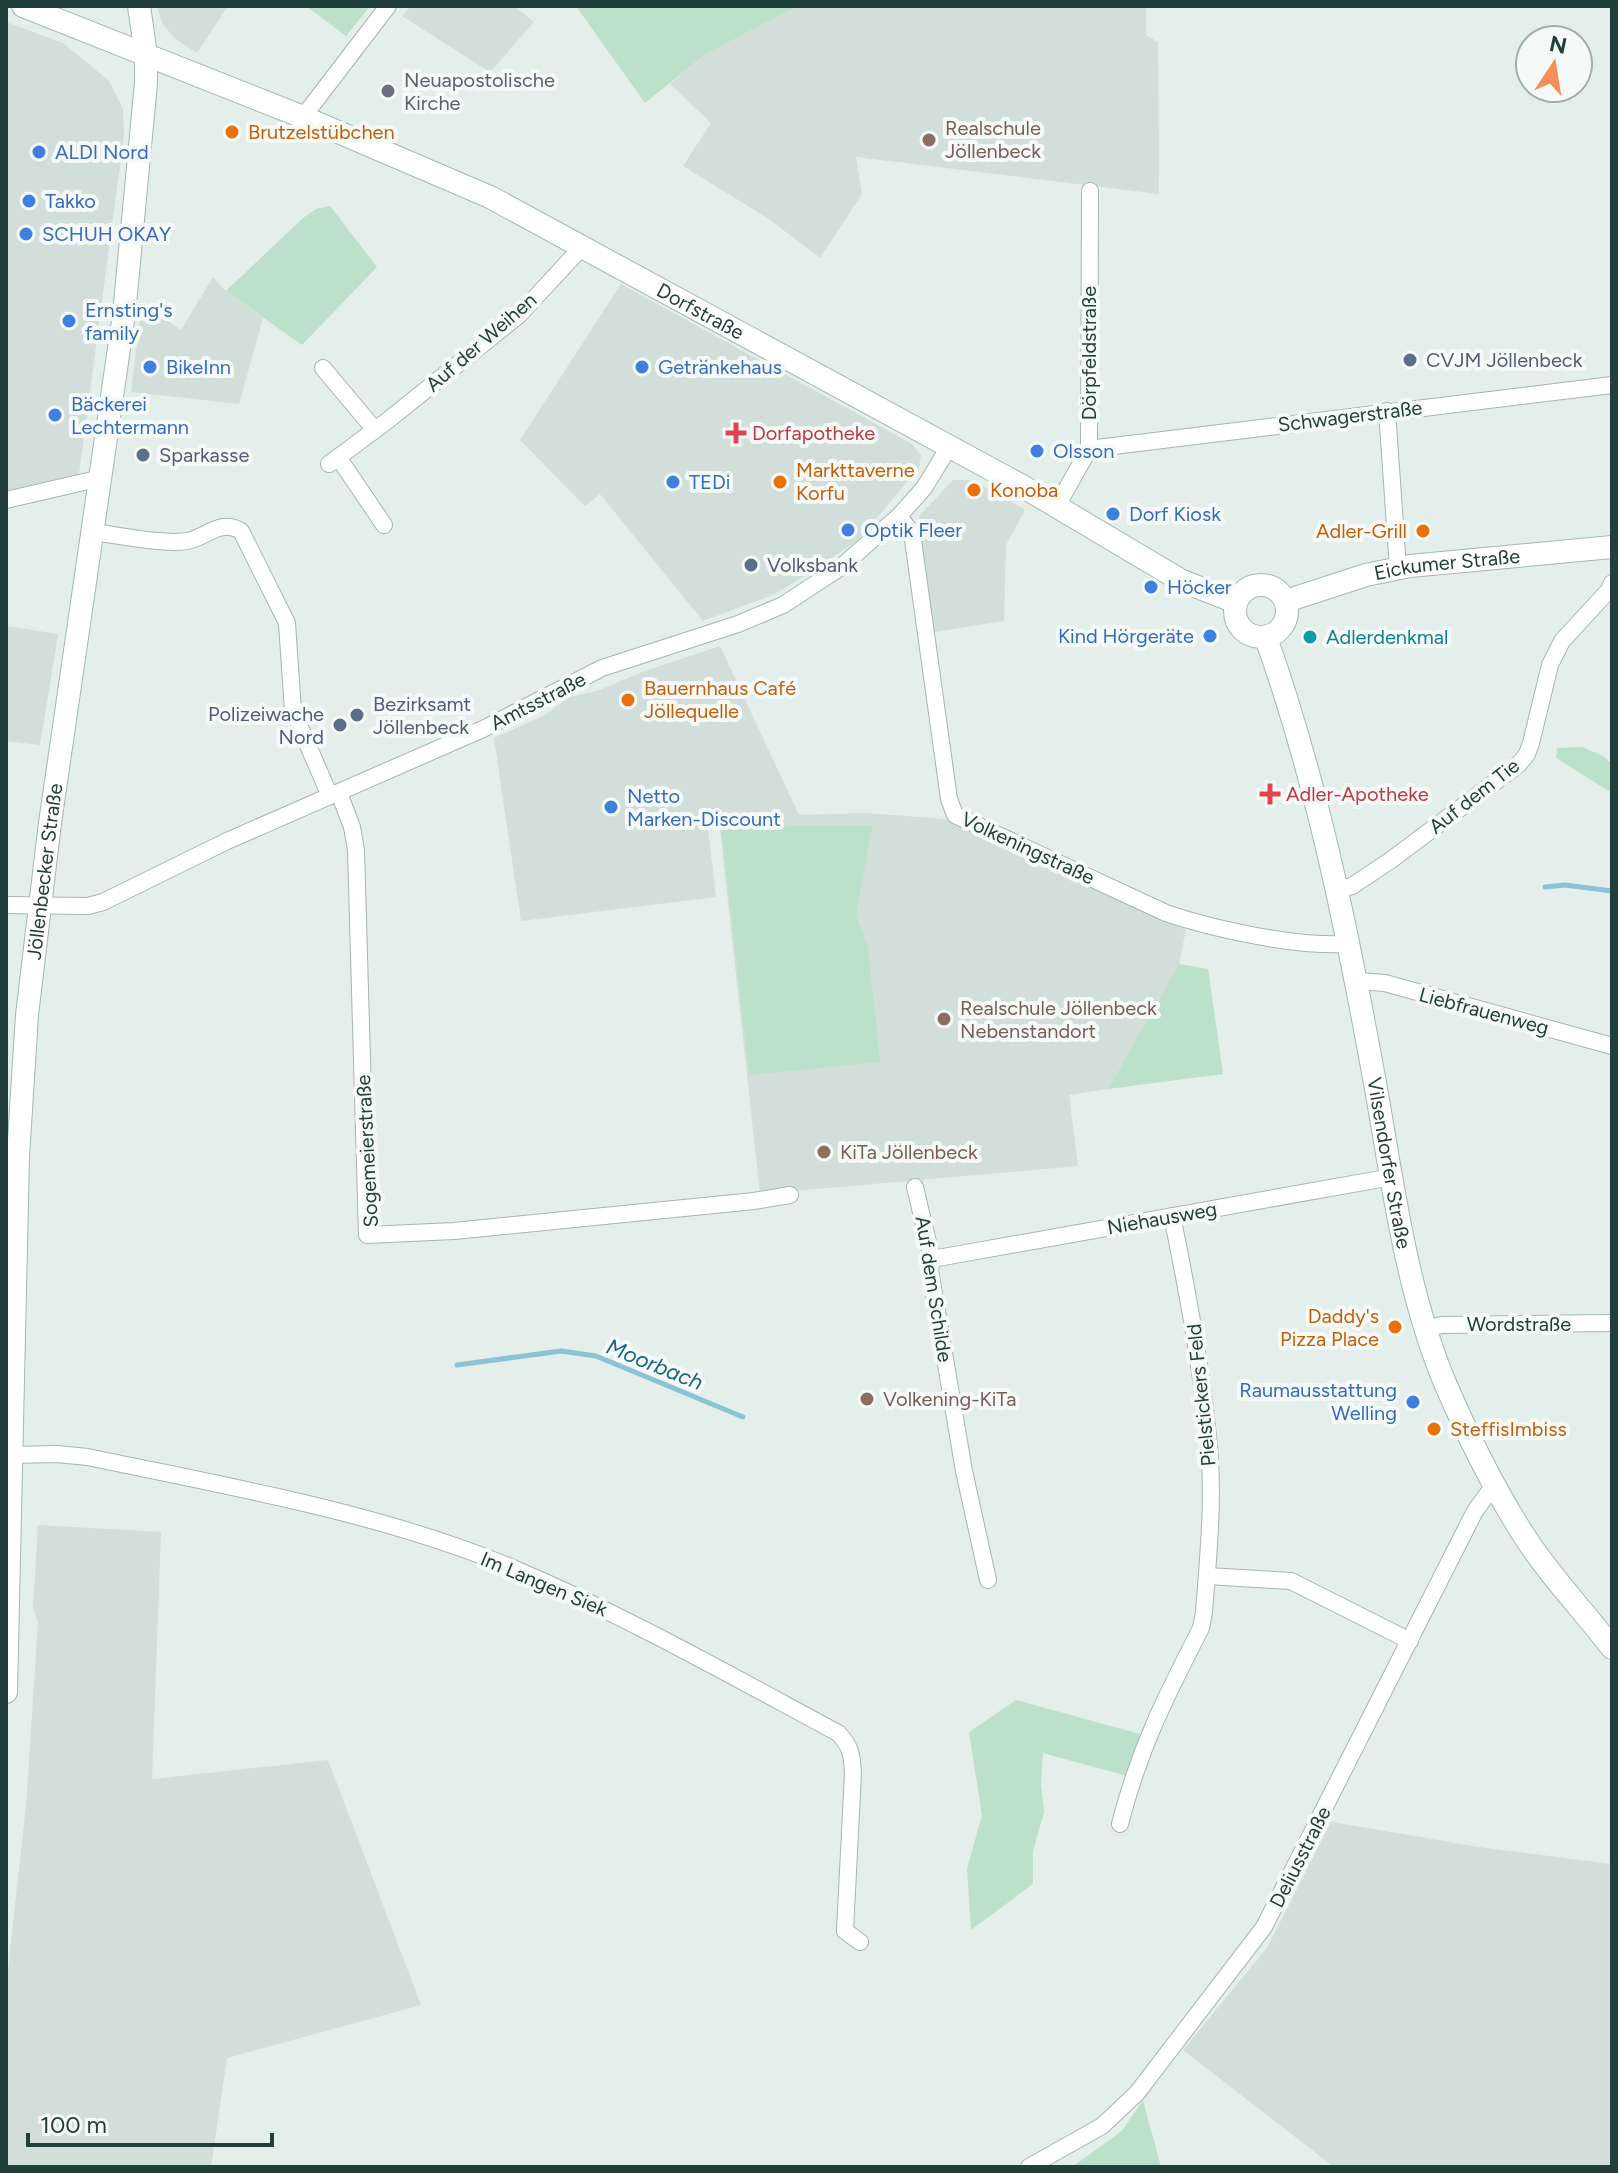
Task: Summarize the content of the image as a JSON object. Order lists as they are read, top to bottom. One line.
{"streets":{"main road":["Dorfstraße","Eickumer Straße","Jöllenbecker Straße","Vilsendorfer Straße"],"street":["Auf der Weihen","Dörpfeldstraße","Schwagerstraße","Amtsstraße","Auf dem Tie","Volkeningstraße","Liebfrauenweg","Sogemeierstraße","Niehausweg","Auf dem Schilde","Wordstraße","Pielstickers Feld","Im Langen Siek","Deliusstraße"]},"crossings":[["Dorfstraße","Auf der Weihen"],["Dorfstraße","Dörpfeldstraße"],["Dorfstraße","Eickumer Straße"],["Dorfstraße","Amtsstraße"],["Dorfstraße","Jöllenbecker Straße"],["Dorfstraße","Vilsendorfer Straße"],["Dörpfeldstraße","Schwagerstraße"],["Eickumer Straße","Vilsendorfer Straße"],["Amtsstraße","Volkeningstraße"],["Amtsstraße","Jöllenbecker Straße"],["Amtsstraße","Sogemeierstraße"],["Auf dem Tie","Vilsendorfer Straße"],["Volkeningstraße","Vilsendorfer Straße"],["Jöllenbecker Straße","Im Langen Siek"],["Liebfrauenweg","Vilsendorfer Straße"],["Vilsendorfer Straße","Niehausweg"],["Vilsendorfer Straße","Wordstraße"],["Vilsendorfer Straße","Deliusstraße"],["Niehausweg","Auf dem Schilde"],["Niehausweg","Pielstickers Feld"]],"water":["Moorbach"],"places":{"other":["Neuapostolische Kirche","Brutzelstübchen","Realschule Jöllenbeck","ALDI Nord","Takko","SCHUH OKAY","Ernsting's family","CVJM Jöllenbeck","BikeInn","Getränkehaus","Bäckerei Lechtermann","Olsson","Sparkasse","TEDi","Markttaverne Korfu","Konoba","Dorf Kiosk","Optik Fleer","Adler-Grill","Volksbank","Höcker","Kind Hörgeräte","Adlerdenkmal","Bauernhaus Café Jöllequelle","Bezirksamt Jöllenbeck","Polizeiwache Nord","Netto Marken-Discount","Realschule Jöllenbeck Nebenstandort","KiTa Jöllenbeck","Daddy's Pizza Place","Volkening-KiTa","Raumausstattung Welling","SteffisImbiss"],"health":["Dorfapotheke","Adler-Apotheke"]},"scale_bar":"100 m","north":"top"}
